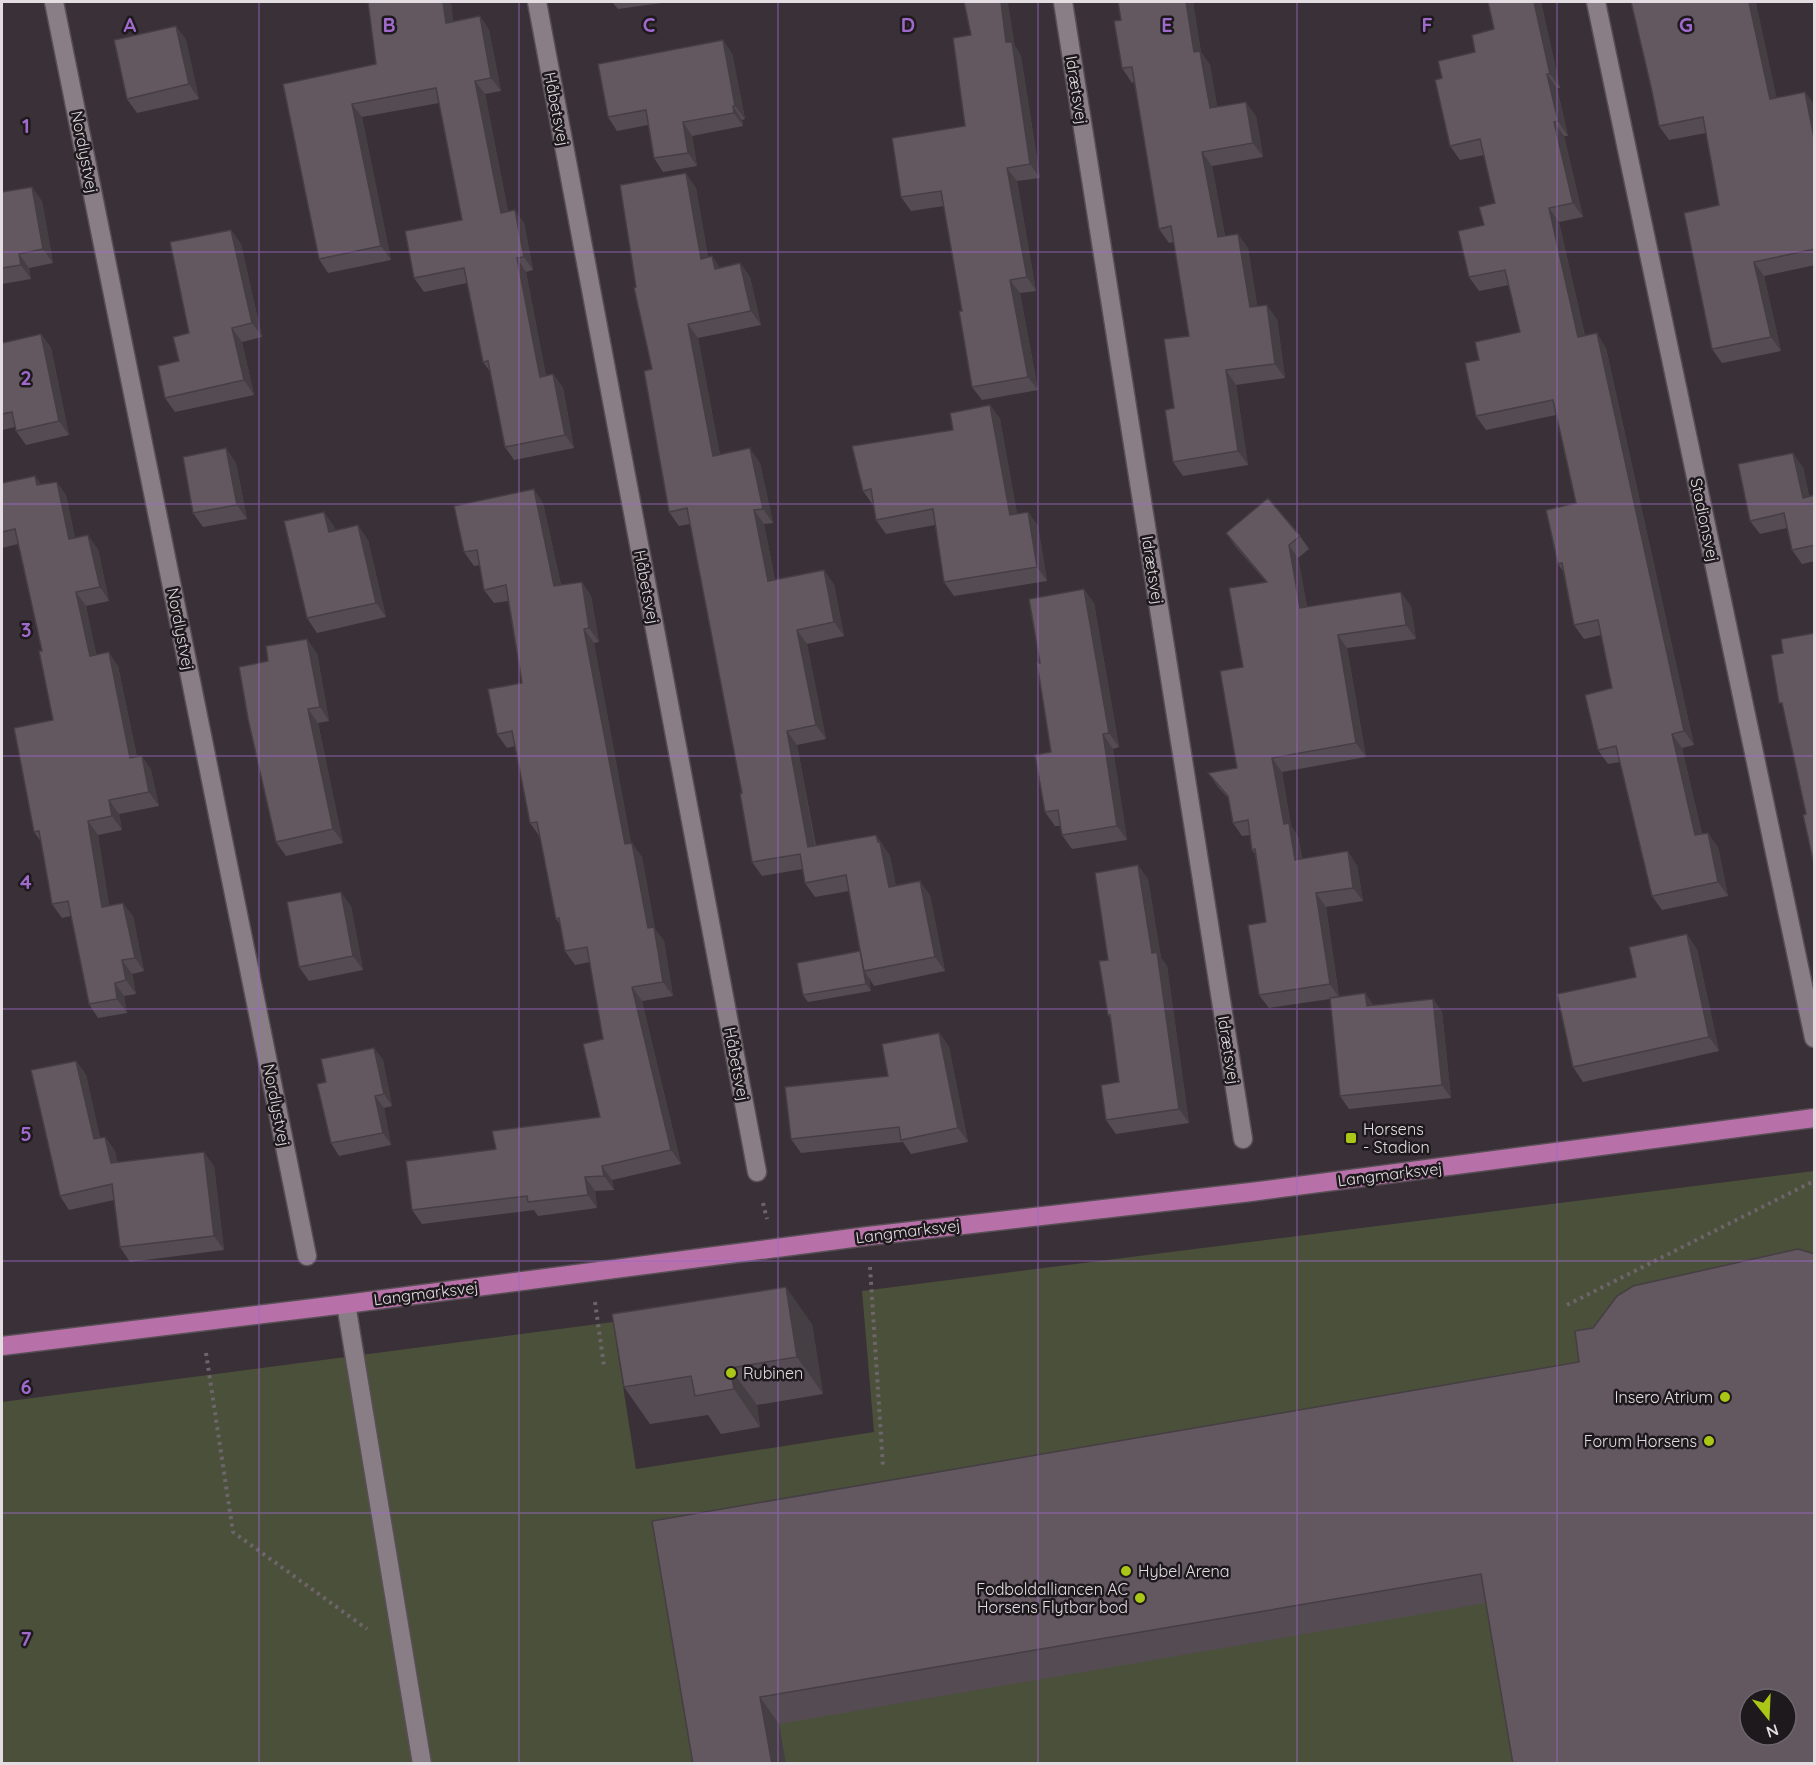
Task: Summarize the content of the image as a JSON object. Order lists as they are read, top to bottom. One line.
{"streets":{"main road":["Langmarksvej"],"street":["Idrætsvej","Håbetsvej","Nordlystvej","Stadionsvej"]},"places":{"transit":["Horsens - Stadion"],"other":["Rubinen","Insero Atrium","Forum Horsens","Hybel Arena","Fodboldalliancen AC Horsens Flytbar bod"]},"north":"bottom","grid":{"columns":["A","B","C","D","E","F","G"],"rows":["1","2","3","4","5","6","7"]}}
